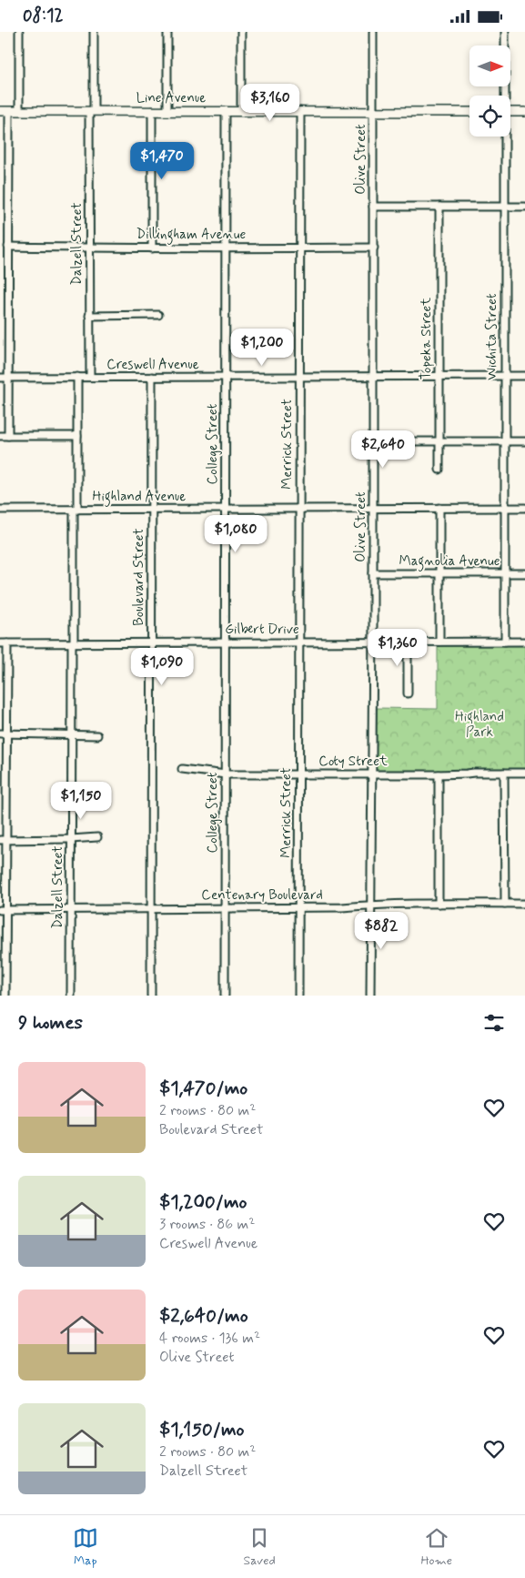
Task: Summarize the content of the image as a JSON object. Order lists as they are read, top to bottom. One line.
{"streets":{"main road":["Line Avenue"],"street":["Olive Street","Dillingham Avenue","Dalzell Street","Wichita Street","Topeka Street","Creswell Avenue","College Street","Merrick Street","Highland Avenue","Magnolia Avenue","Boulevard Street","Gilbert Drive","Coty Street","Centenary Boulevard"]},"crossings":[["Line Avenue","Olive Street"],["Line Avenue","Dalzell Street"],["Line Avenue","College Street"],["Line Avenue","Merrick Street"],["Olive Street","Dillingham Avenue"],["Olive Street","Creswell Avenue"],["Olive Street","Highland Avenue"],["Olive Street","Magnolia Avenue"],["Olive Street","Gilbert Drive"],["Olive Street","Coty Street"],["Olive Street","Centenary Boulevard"],["Dillingham Avenue","Dalzell Street"],["Dillingham Avenue","College Street"],["Dillingham Avenue","Merrick Street"],["Dalzell Street","Creswell Avenue"],["Dalzell Street","Highland Avenue"],["Dalzell Street","Gilbert Drive"],["Dalzell Street","Centenary Boulevard"],["Wichita Street","Creswell Avenue"],["Wichita Street","Highland Avenue"],["Wichita Street","Magnolia Avenue"],["Wichita Street","Gilbert Drive"],["Topeka Street","Creswell Avenue"],["Creswell Avenue","College Street"],["Creswell Avenue","Merrick Street"],["Creswell Avenue","Boulevard Street"],["College Street","Highland Avenue"],["College Street","Gilbert Drive"],["College Street","Coty Street"],["College Street","Centenary Boulevard"],["Merrick Street","Highland Avenue"],["Merrick Street","Gilbert Drive"],["Merrick Street","Coty Street"],["Merrick Street","Centenary Boulevard"],["Highland Avenue","Boulevard Street"],["Boulevard Street","Gilbert Drive"],["Boulevard Street","Centenary Boulevard"]],"parks":["Highland Park"],"north":"right","page":{"status":"08:12","price":["$3,160","$1,470","$1,200","$2,640","$1,080","$1,360","$1,090","$1,150","$882"],"heading":"9 homes","list":[{"name":"$1,470/mo","note":"2 rooms · 80 m² · Boulevard Street"},{"name":"$1,200/mo","note":"3 rooms · 86 m² · Creswell Avenue"},{"name":"$2,640/mo","note":"4 rooms · 136 m² · Olive Street"},{"name":"$1,150/mo","note":"2 rooms · 80 m² · Dalzell Street"}],"tabs":["Map","Saved","Home"]}}
